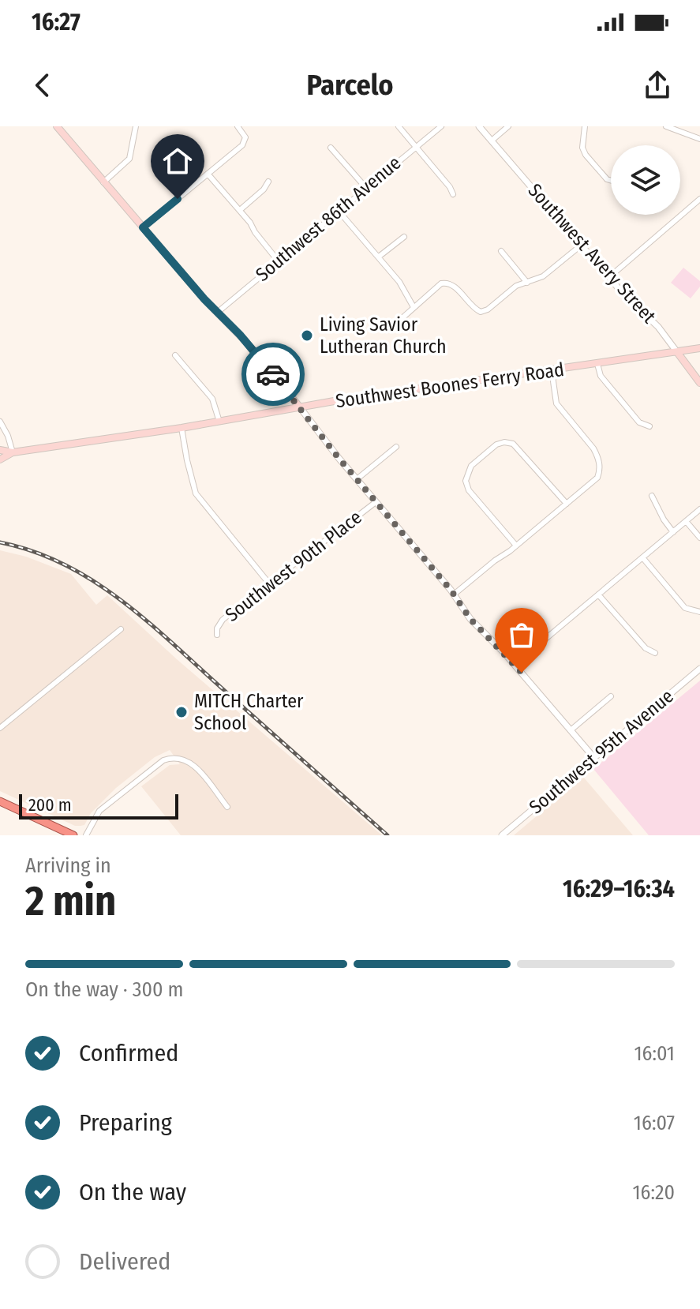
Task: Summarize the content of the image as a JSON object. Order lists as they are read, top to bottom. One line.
{"streets":{"main road":["Southwest Avery Street","Southwest Boones Ferry Road"],"street":["Southwest 86th Avenue","Southwest 90th Place","Southwest 95th Avenue"]},"crossings":[["Southwest Avery Street","Southwest Boones Ferry Road"]],"places":["Living Savior Lutheran Church","MITCH Charter School"],"scale_bar":"200 m","page":{"status":"16:27","header":"Parcelo","scale":"200 m","heading":["2 min","Arriving in","16:29–16:34"],"bar":"On the way · 300 m","list":[["Confirmed","16:01"],["Preparing","16:07"],["On the way","16:20"],"Delivered"]}}
